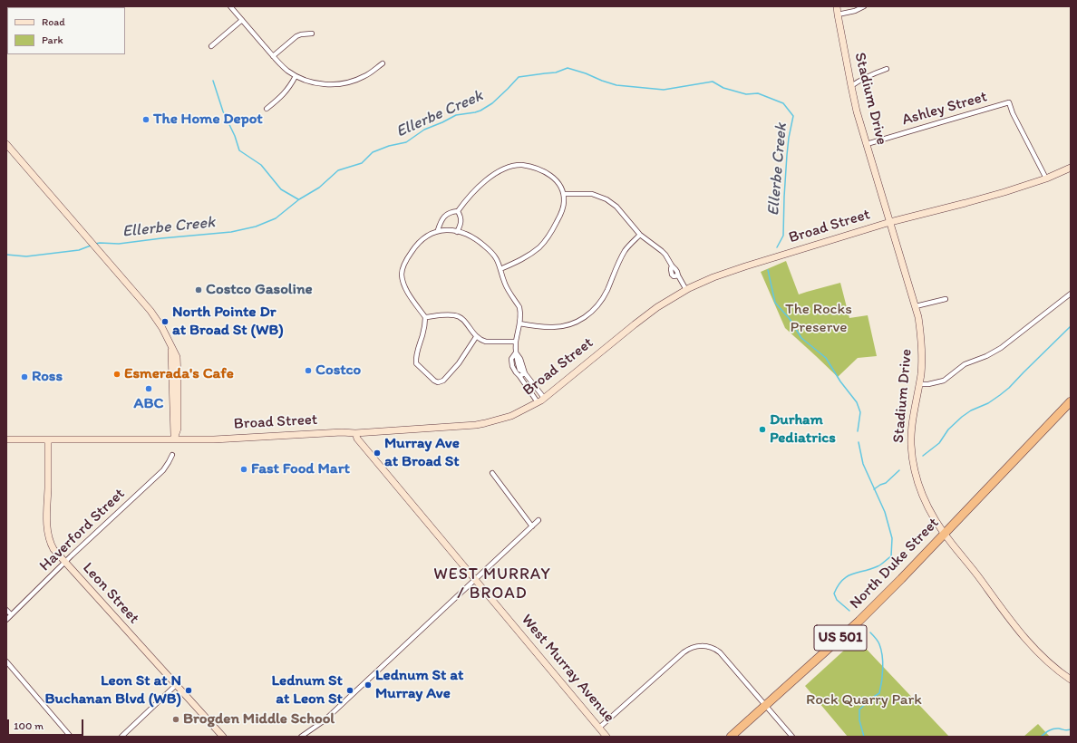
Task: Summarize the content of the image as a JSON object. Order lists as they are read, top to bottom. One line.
{"streets":{"highway":["North Duke Street","US 501"],"street":["Stadium Drive","Ashley Street","Broad Street","Haverford Street","Leon Street","West Murray Avenue"]},"crossings":[["Stadium Drive","Ashley Street"],["Stadium Drive","Broad Street"],["Stadium Drive","North Duke Street"],["Ashley Street","Broad Street"],["Broad Street","Leon Street"],["Broad Street","West Murray Avenue"],["Haverford Street","Leon Street"]],"districts":["WEST MURRAY / BROAD"],"water":["Ellerbe Creek"],"parks":["The Rocks Preserve","Rock Quarry Park"],"places":["The Home Depot","Costco Gasoline","North Pointe Dr at Broad St (WB)","Costco","Esmerada's Cafe","Ross","ABC","Durham Pediatrics","Murray Ave at Broad St","Fast Food Mart","Lednum St at Murray Ave","Leon St at N Buchanan Blvd (WB)","Lednum St at Leon St","Brogden Middle School"],"legend":["Road","Park"],"scale_bar":"100 m"}
